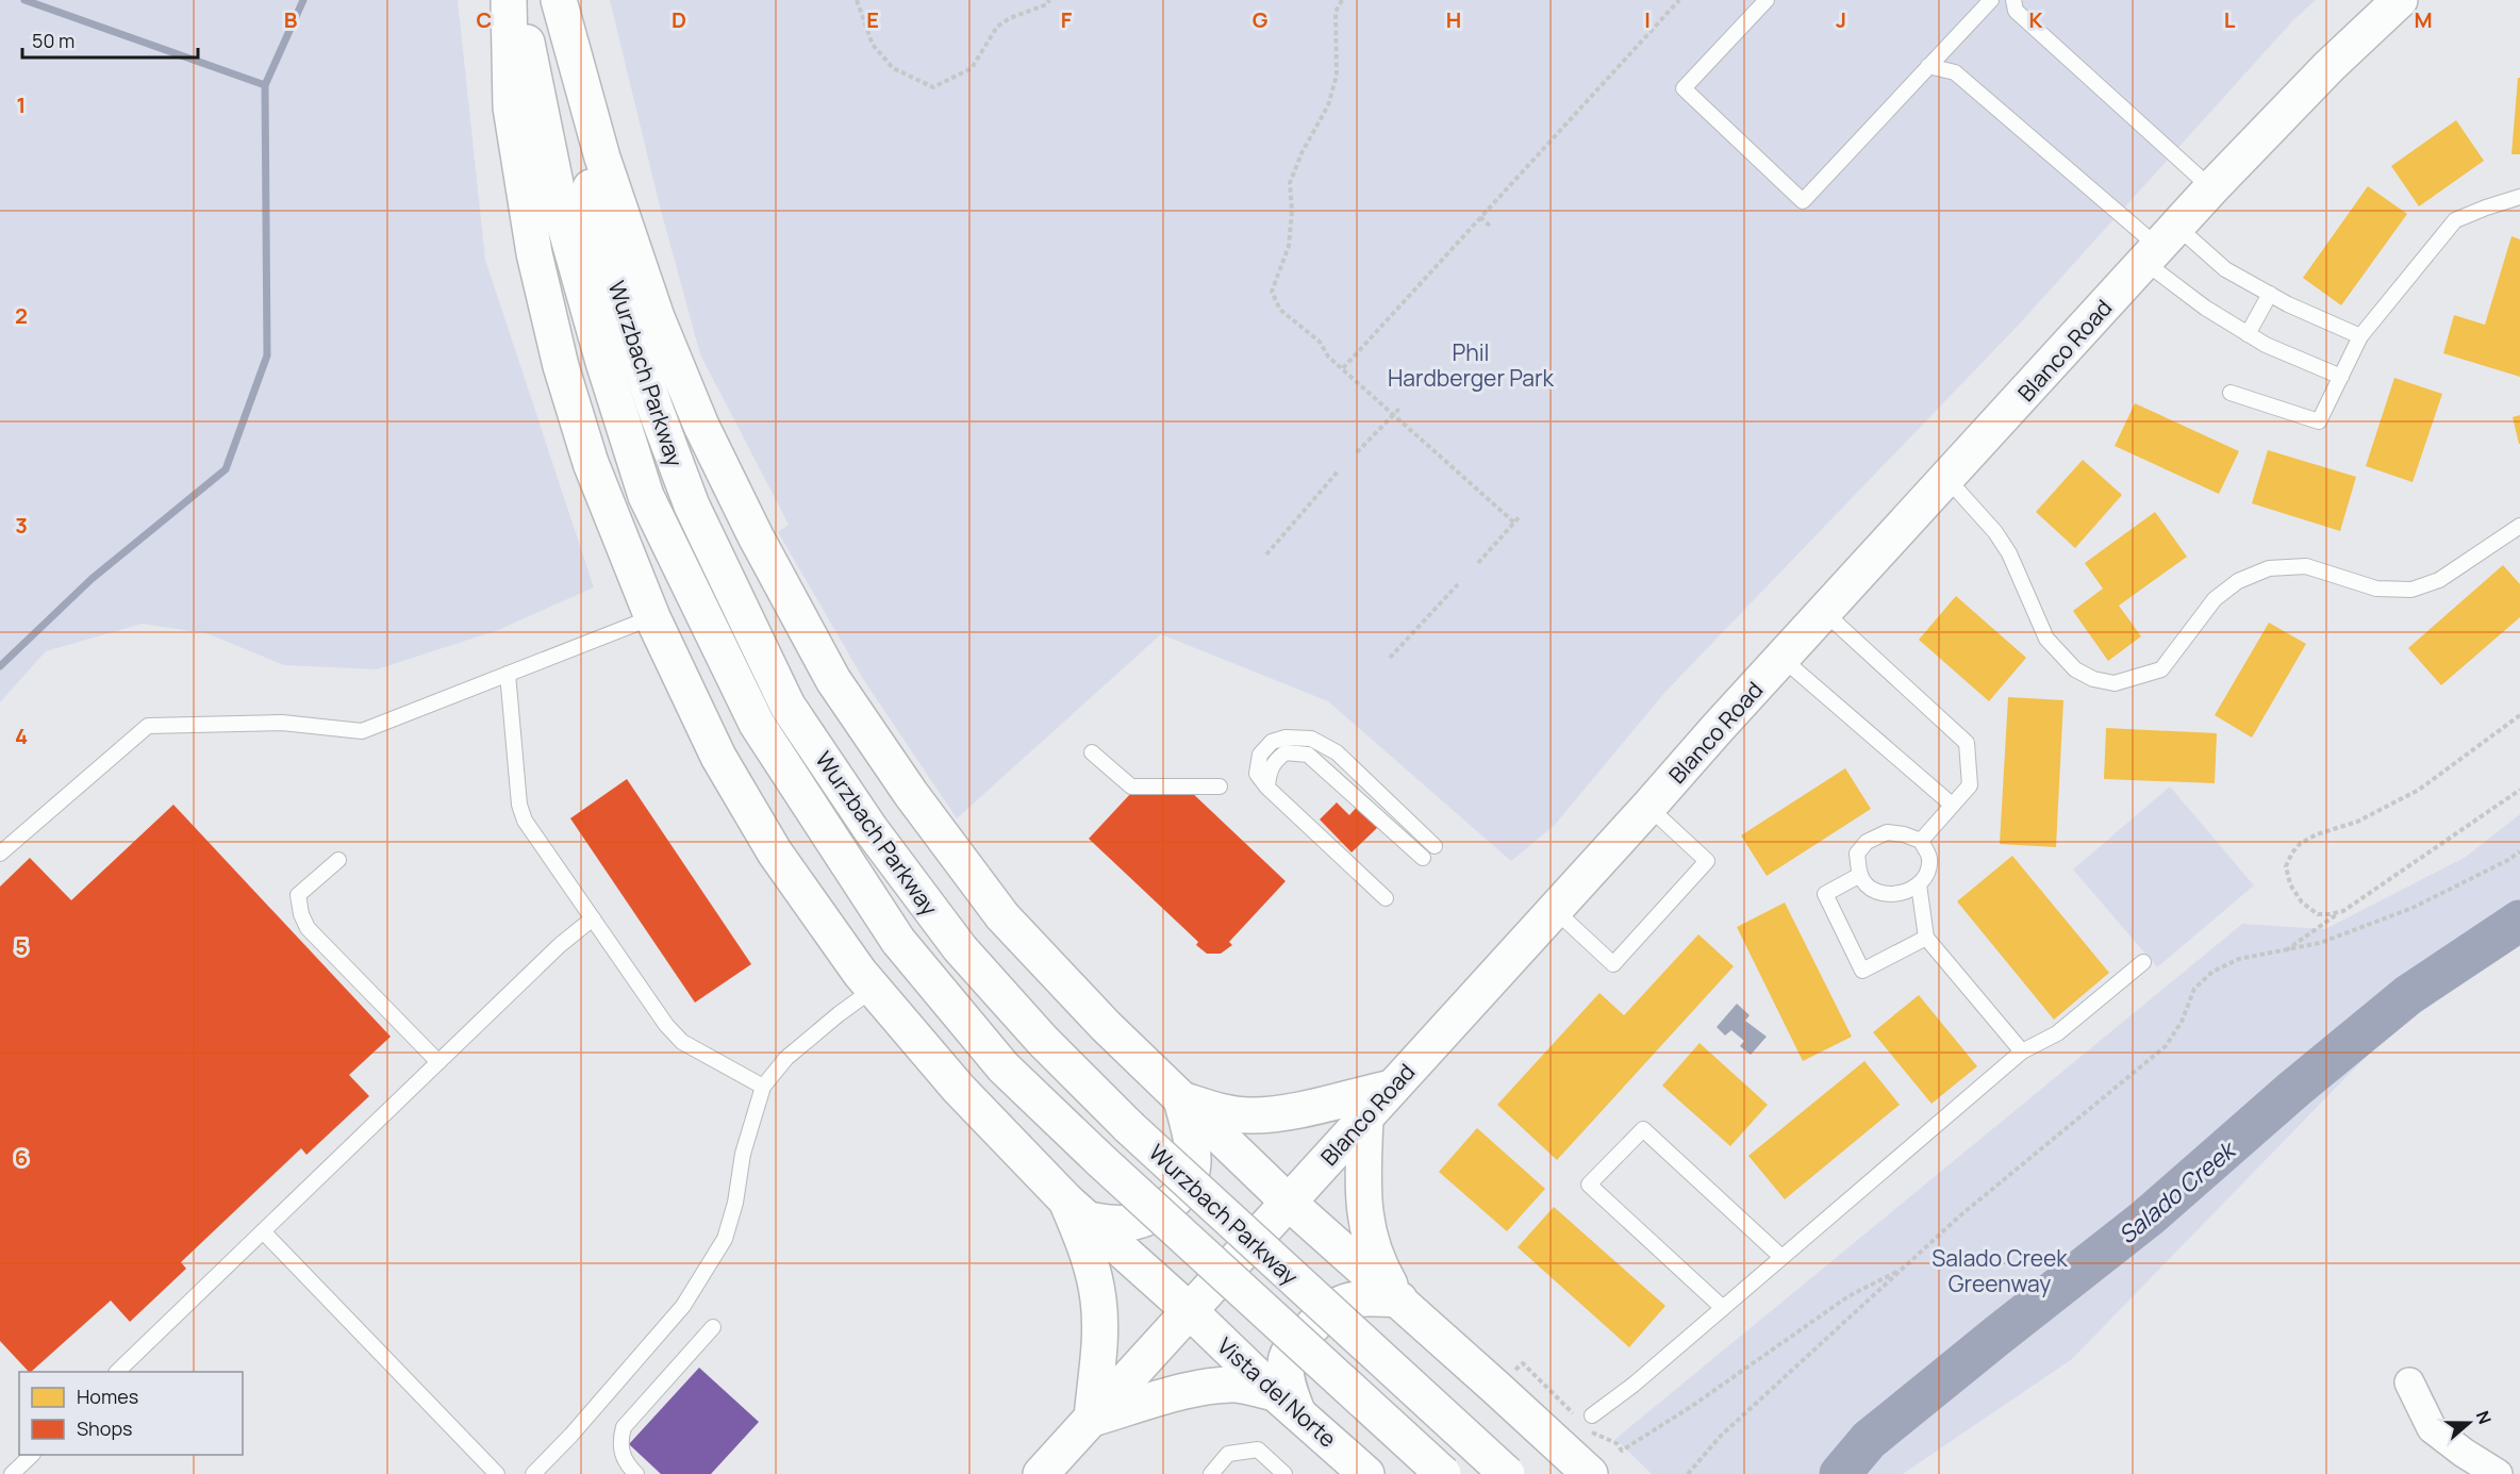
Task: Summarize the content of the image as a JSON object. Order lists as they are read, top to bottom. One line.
{"streets":{"main road":["Blanco Road","Wurzbach Parkway","Vista del Norte"]},"crossings":[["Blanco Road","Vista del Norte"]],"water":["Salado Creek"],"parks":["Phil Hardberger Park","Salado Creek Greenway"],"legend":["Homes","Shops"],"scale_bar":"50 m","north":"right","grid":{"columns":["B","C","D","E","F","G","H","I","J","K","L","M"],"rows":["1","2","3","4","5","6"]}}
